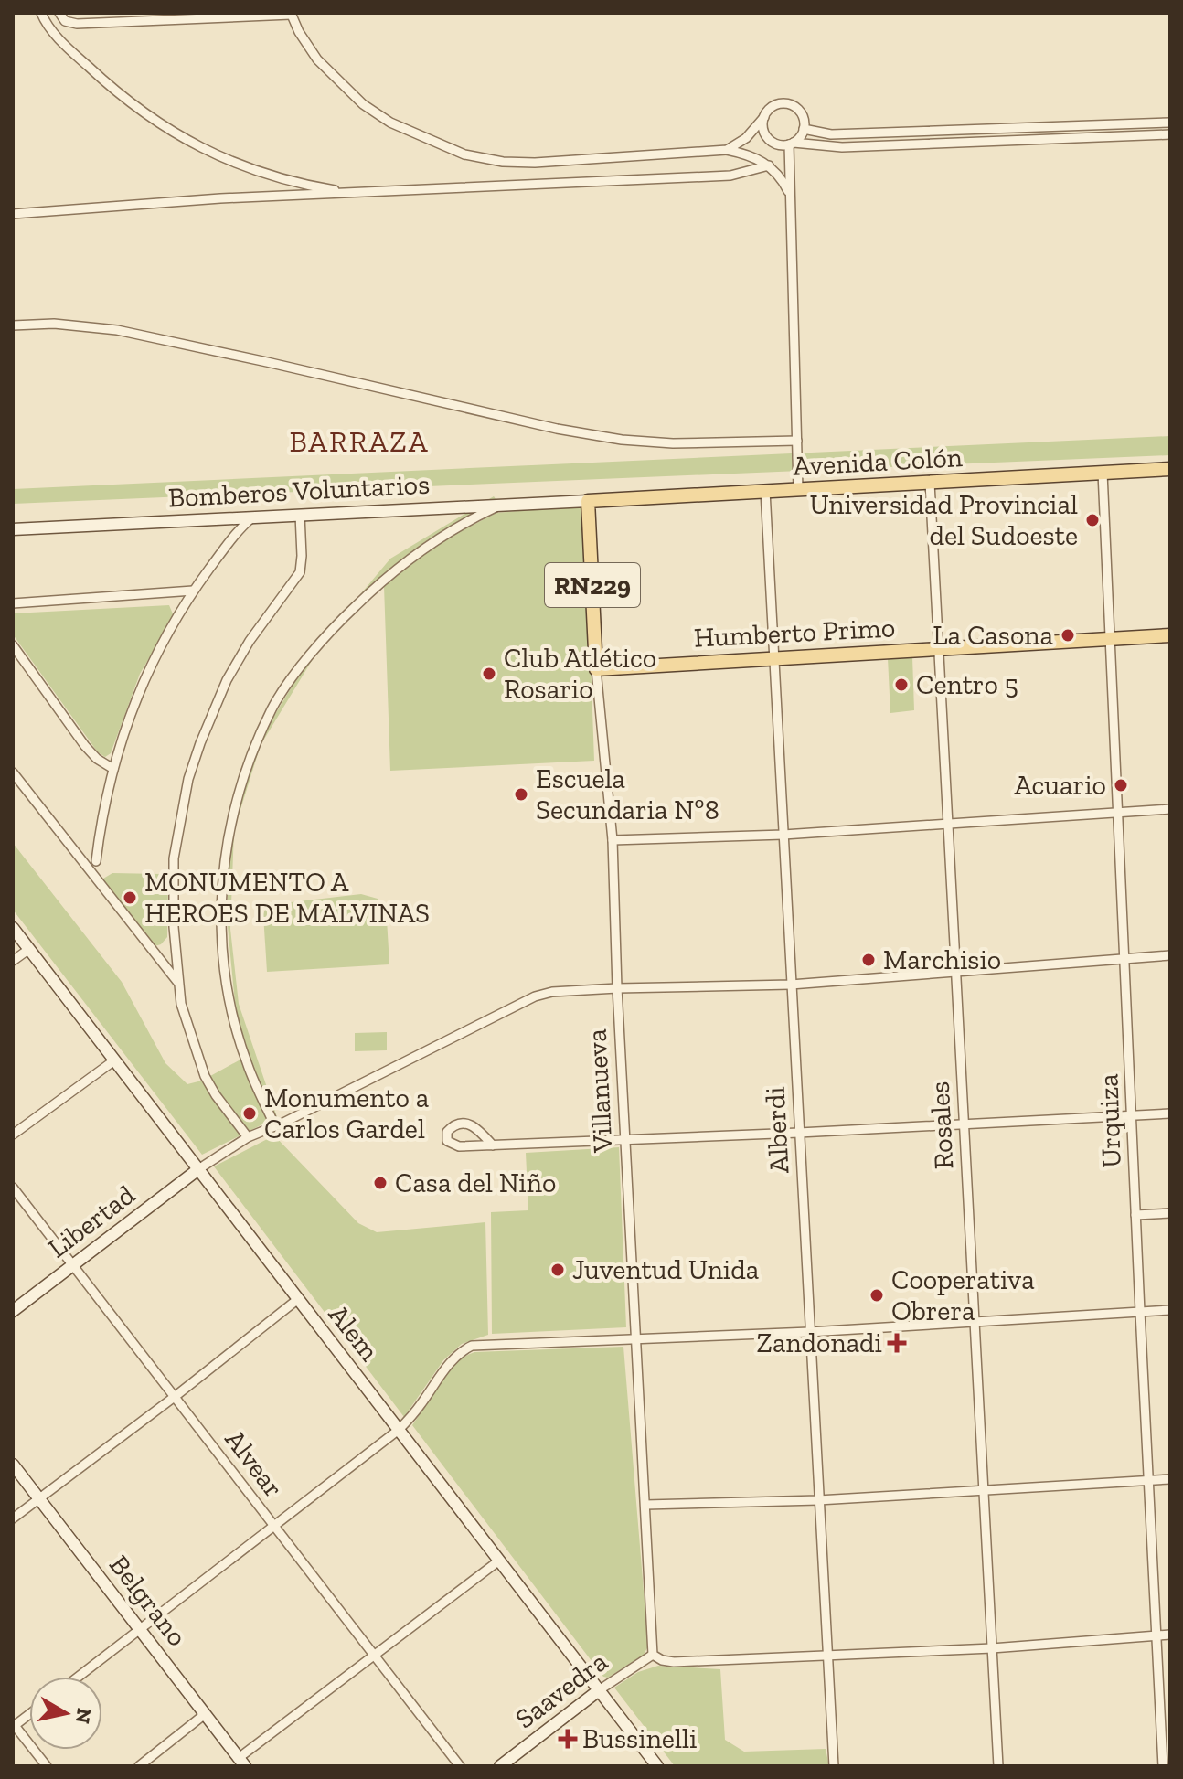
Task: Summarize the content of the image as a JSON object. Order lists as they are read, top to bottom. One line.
{"streets":{"main road":["Avenida Colón","Bomberos Voluntarios","RN229","Humberto Primo","Villanueva","Libertad","Alem","Belgrano","Saavedra"],"street":["Urquiza","Rosales","Alberdi","Alvear"]},"crossings":[["Avenida Colón","Bomberos Voluntarios"],["Avenida Colón","Villanueva"],["Avenida Colón","Urquiza"],["Avenida Colón","Rosales"],["Avenida Colón","Alberdi"],["Bomberos Voluntarios","Villanueva"],["Humberto Primo","Villanueva"],["Humberto Primo","Urquiza"],["Humberto Primo","Rosales"],["Humberto Primo","Alberdi"],["Villanueva","Saavedra"],["Libertad","Alem"],["Libertad","Alvear"],["Alem","Saavedra"]],"districts":["BARRAZA"],"places":{"other":["Universidad Provincial del Sudoeste","La Casona","Club Atlético Rosario","Centro 5","Acuario","Escuela Secundaria Nº8","MONUMENTO A HEROES DE MALVINAS","Marchisio","Monumento a Carlos Gardel","Casa del Niño","Juventud Unida","Cooperativa Obrera"],"health":["Zandonadi","Bussinelli"]},"north":"right"}
